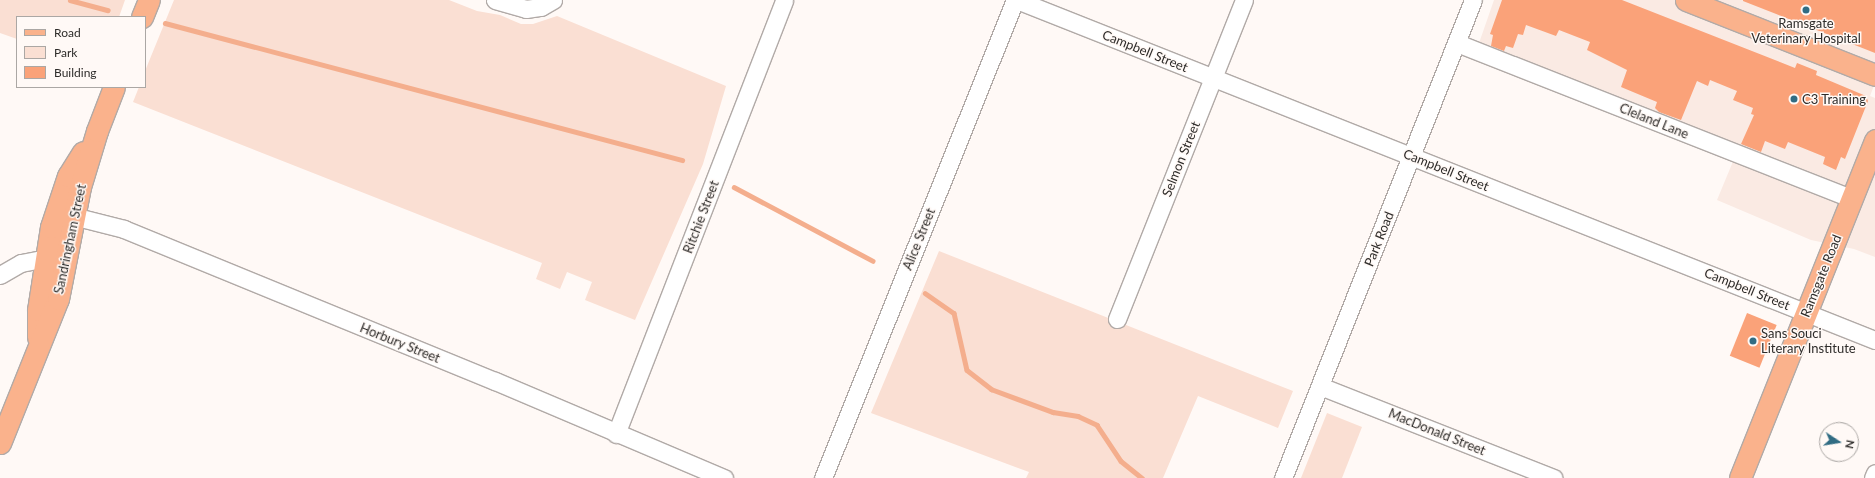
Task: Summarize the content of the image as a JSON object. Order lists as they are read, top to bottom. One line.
{"streets":{"main road":["Sandringham Street","Ramsgate Road"],"street":["Campbell Street","Cleland Lane","Selmon Street","Ritchie Street","Alice Street","Park Road","Horbury Street","MacDonald Street"]},"crossings":[["Campbell Street","Selmon Street"],["Campbell Street","Alice Street"],["Campbell Street","Park Road"],["Campbell Street","Ramsgate Road"],["Cleland Lane","Park Road"],["Cleland Lane","Ramsgate Road"],["Ritchie Street","Horbury Street"],["Sandringham Street","Horbury Street"],["Park Road","MacDonald Street"]],"places":["Ramsgate Veterinary Hospital","C3 Training","Sans Souci Literary Institute"],"legend":["Road","Park","Building"],"north":"right"}
